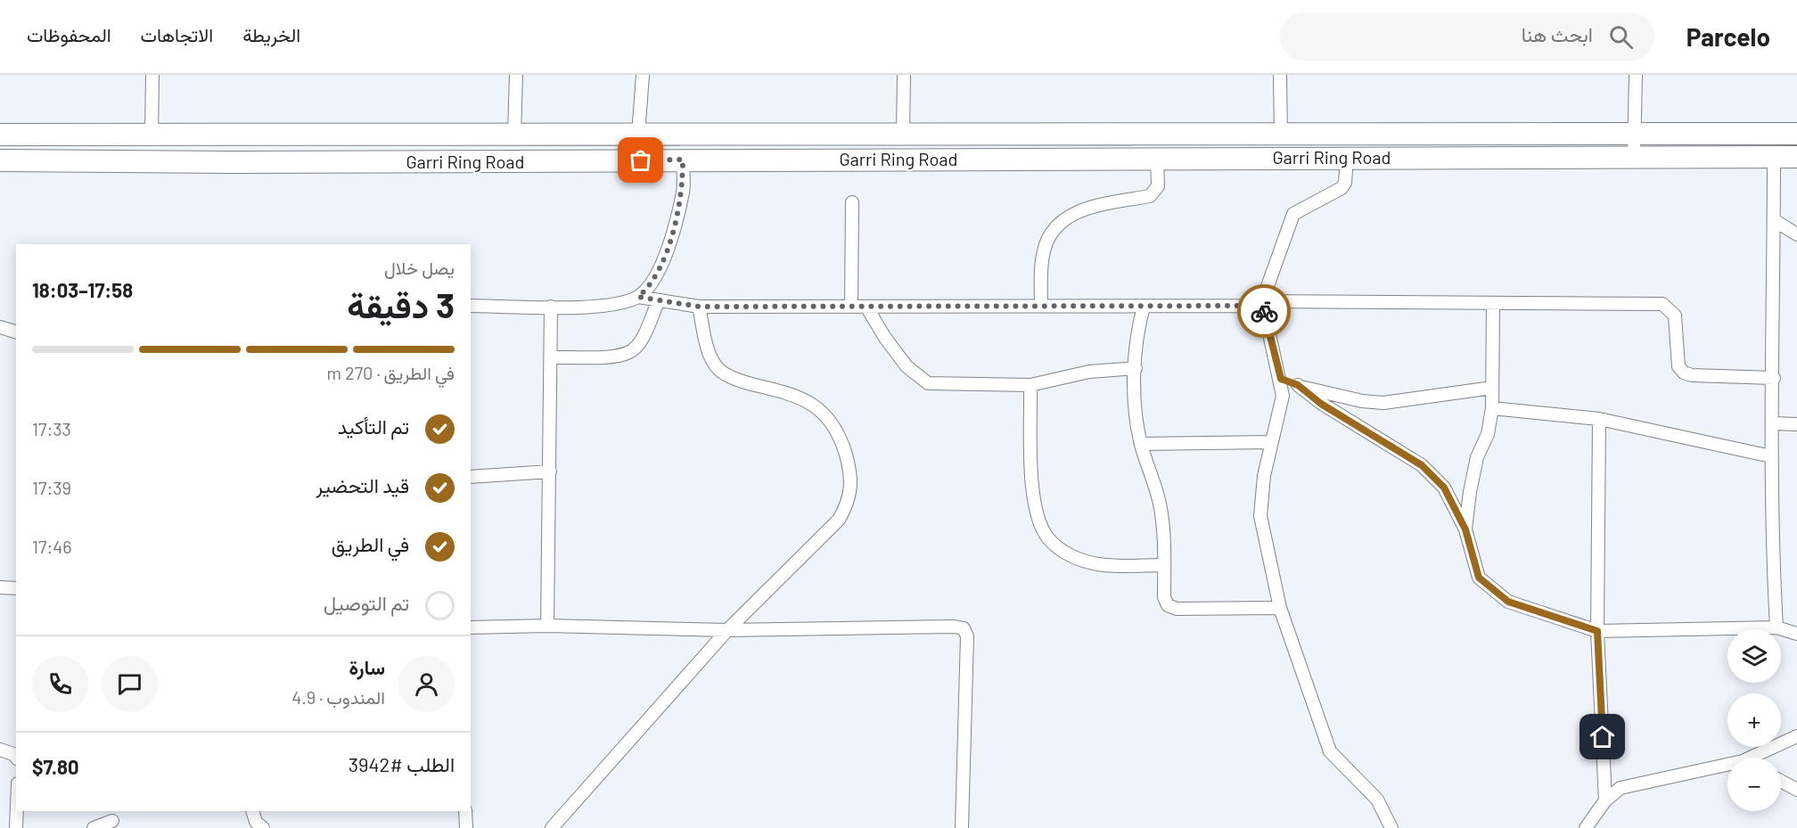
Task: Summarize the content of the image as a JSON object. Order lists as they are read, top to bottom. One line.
{"streets":{"highway":["Garri Ring Road"]},"page":{"header":"Parcelo","search":"ابحث هنا","nav":["الخريطة","الاتجاهات","المحفوظات"],"heading":["3 دقيقة","يصل خلال","17:58–18:03"],"panel":["سارة","المندوب · 4.9","الطلب #3942","$7.80"],"bar":"في الطريق · 270 m","list":[["تم التأكيد","17:33"],["قيد التحضير","17:39"],["في الطريق","17:46"],"تم التوصيل"],"map_buttons":["+","−"]}}
